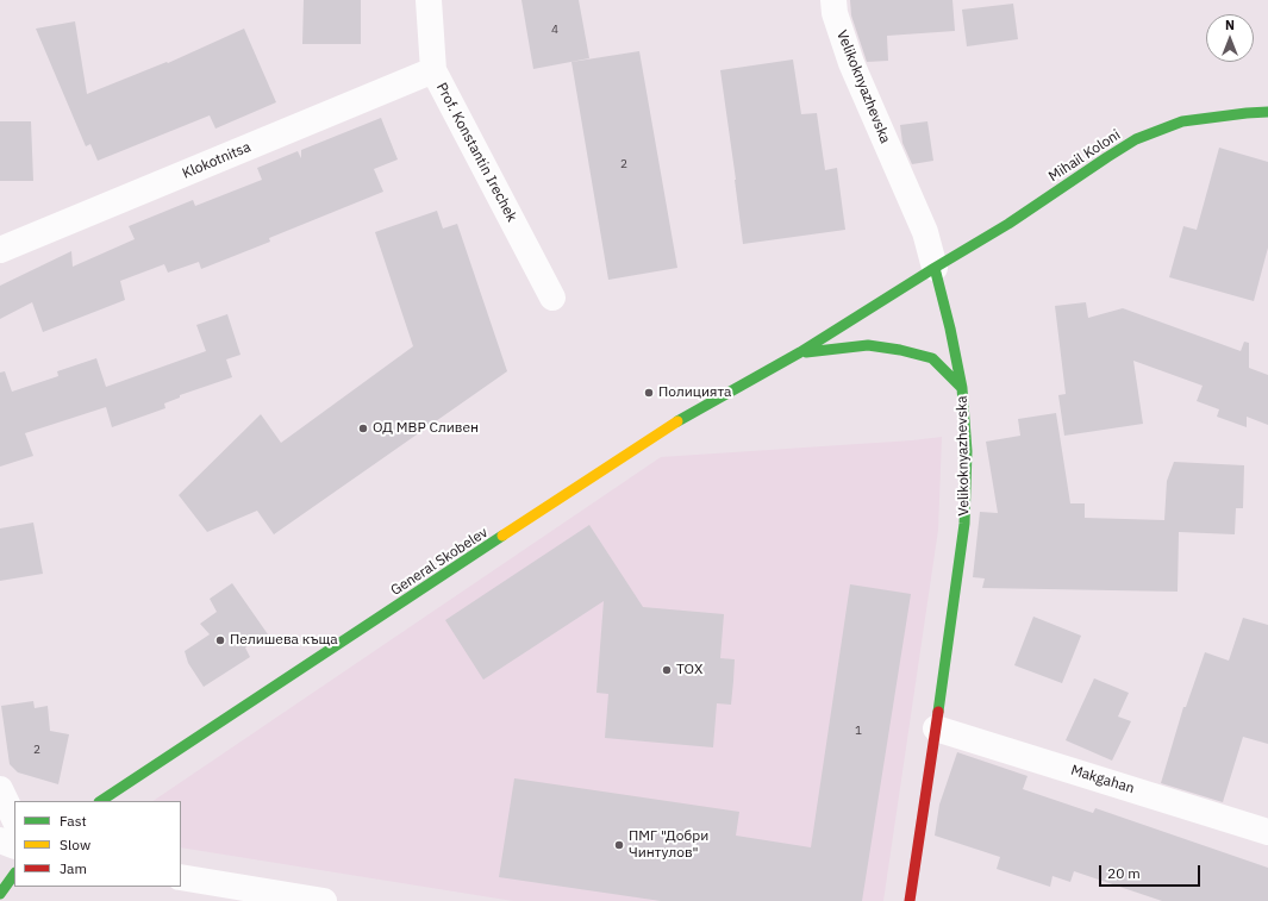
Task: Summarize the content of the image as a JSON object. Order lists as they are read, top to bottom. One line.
{"streets":{"street":["Velikoknyazhevska","Prof. Konstantin Irechek","Mihail Koloni","Klokotnitsa","General Skobelev","Makgahan"]},"crossings":[["Velikoknyazhevska","Mihail Koloni"],["Velikoknyazhevska","Makgahan"],["Prof. Konstantin Irechek","Klokotnitsa"],["Mihail Koloni","General Skobelev"]],"places":["Полицията","ОД МВР Сливен","Пелишева къща","ТОХ","ПМГ \"Добри Чинтулов\""],"house_numbers":["4","2","1","2"],"legend":["Fast","Slow","Jam"],"scale_bar":"20 m","north":"top"}
